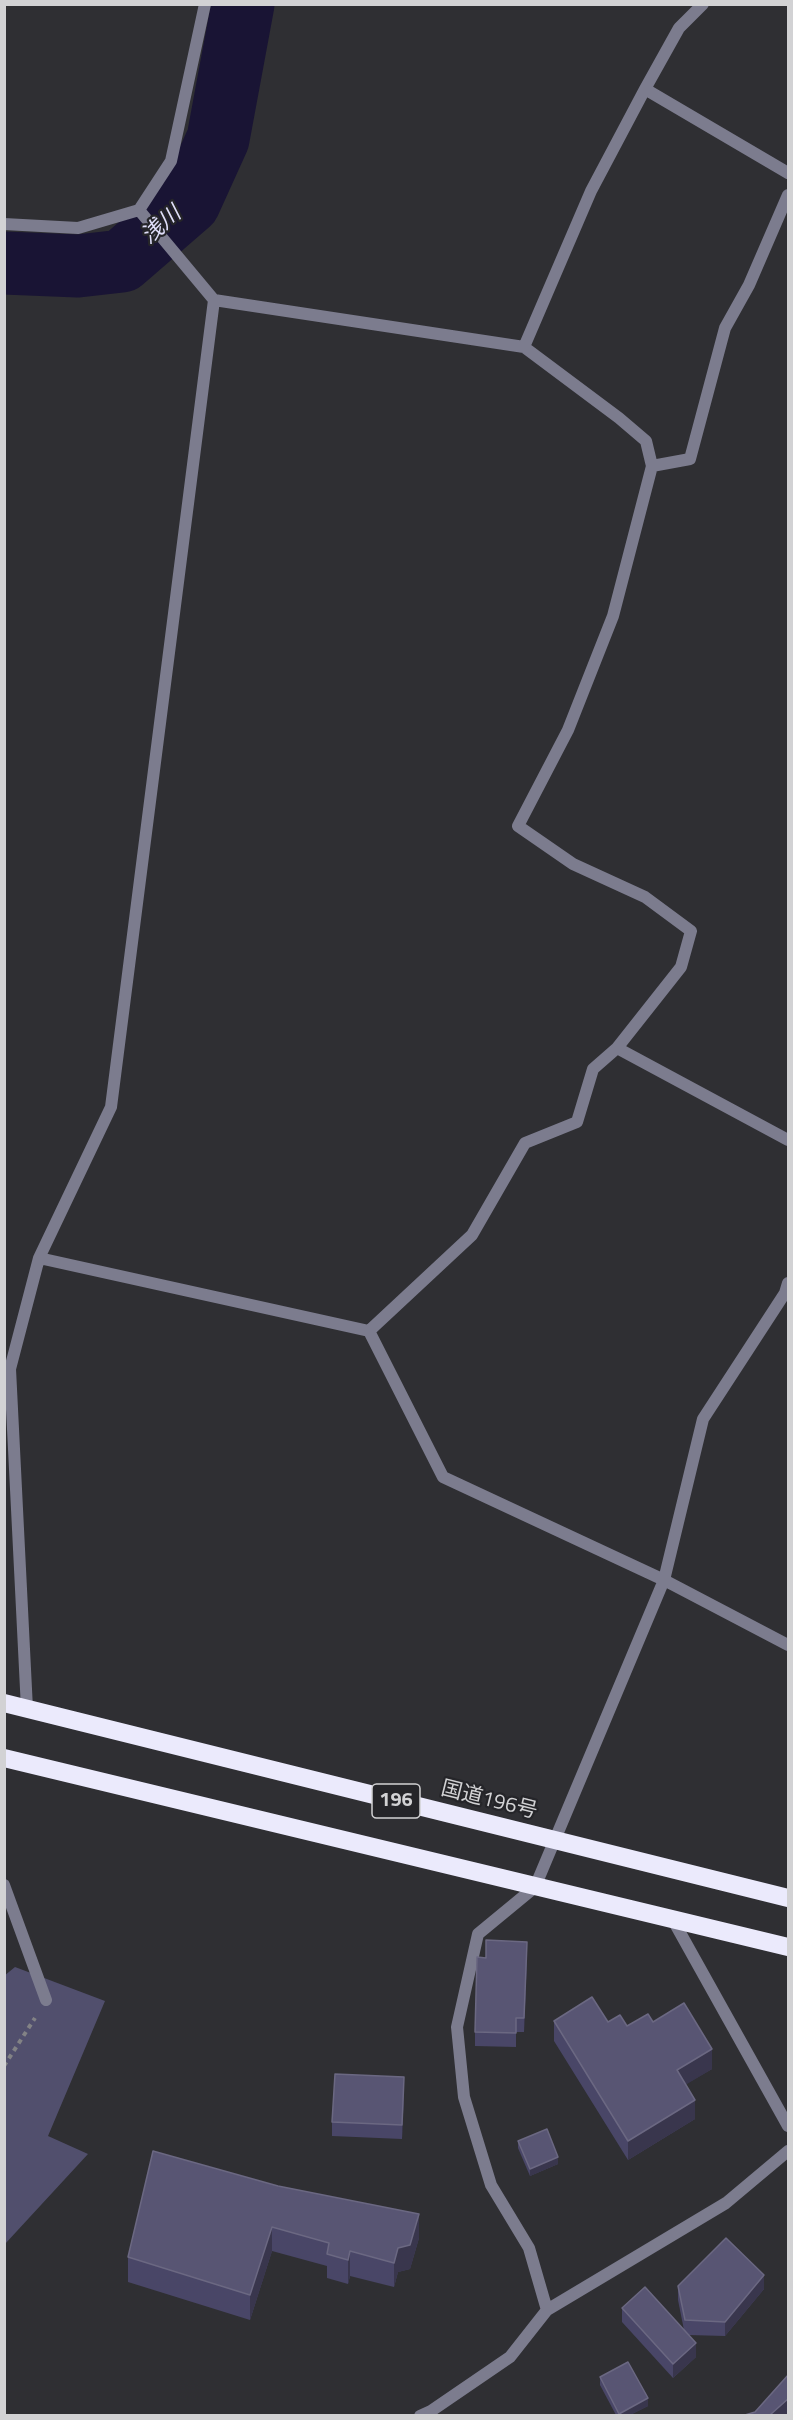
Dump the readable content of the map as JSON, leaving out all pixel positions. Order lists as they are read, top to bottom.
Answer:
{
  "streets": {
    "highway": ["196", "国道196号"]
  },
  "water": ["浅川"]
}
